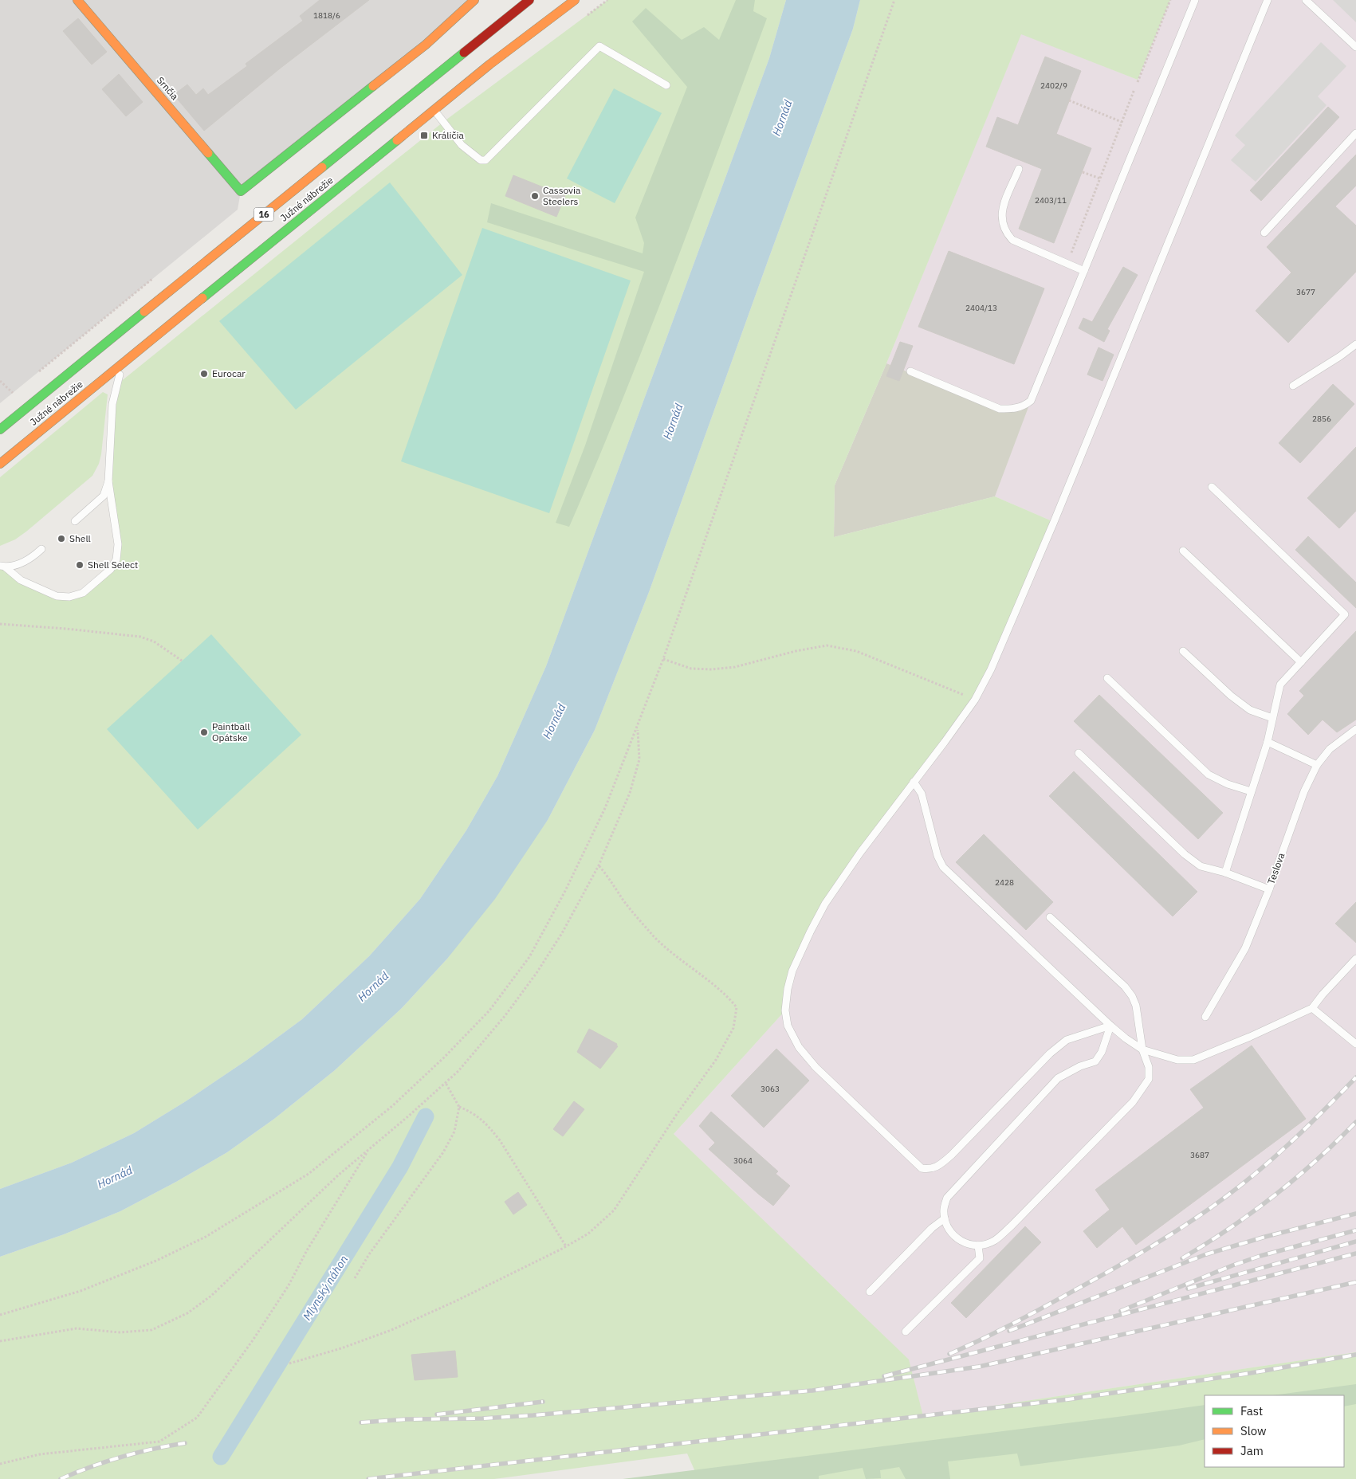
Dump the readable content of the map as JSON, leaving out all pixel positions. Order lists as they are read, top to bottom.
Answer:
{
  "streets": {
    "main road": ["Srnčia", "Južné nábrežie", "16"],
    "lane": ["Teslova"]
  },
  "water": ["Hornád", "Mlynský náhon"],
  "places": {
    "transit": ["Králičia"],
    "other": [
      "Cassovia Steelers",
      "Eurocar",
      "Shell",
      "Shell Select",
      "Paintball Opátske"
    ]
  },
  "house_numbers": [
    "1818/6",
    "2402/9",
    "2403/11",
    "3677",
    "2404/13",
    "2856",
    "2428",
    "3063",
    "3687",
    "3064"
  ],
  "legend": ["Fast", "Slow", "Jam"]
}
